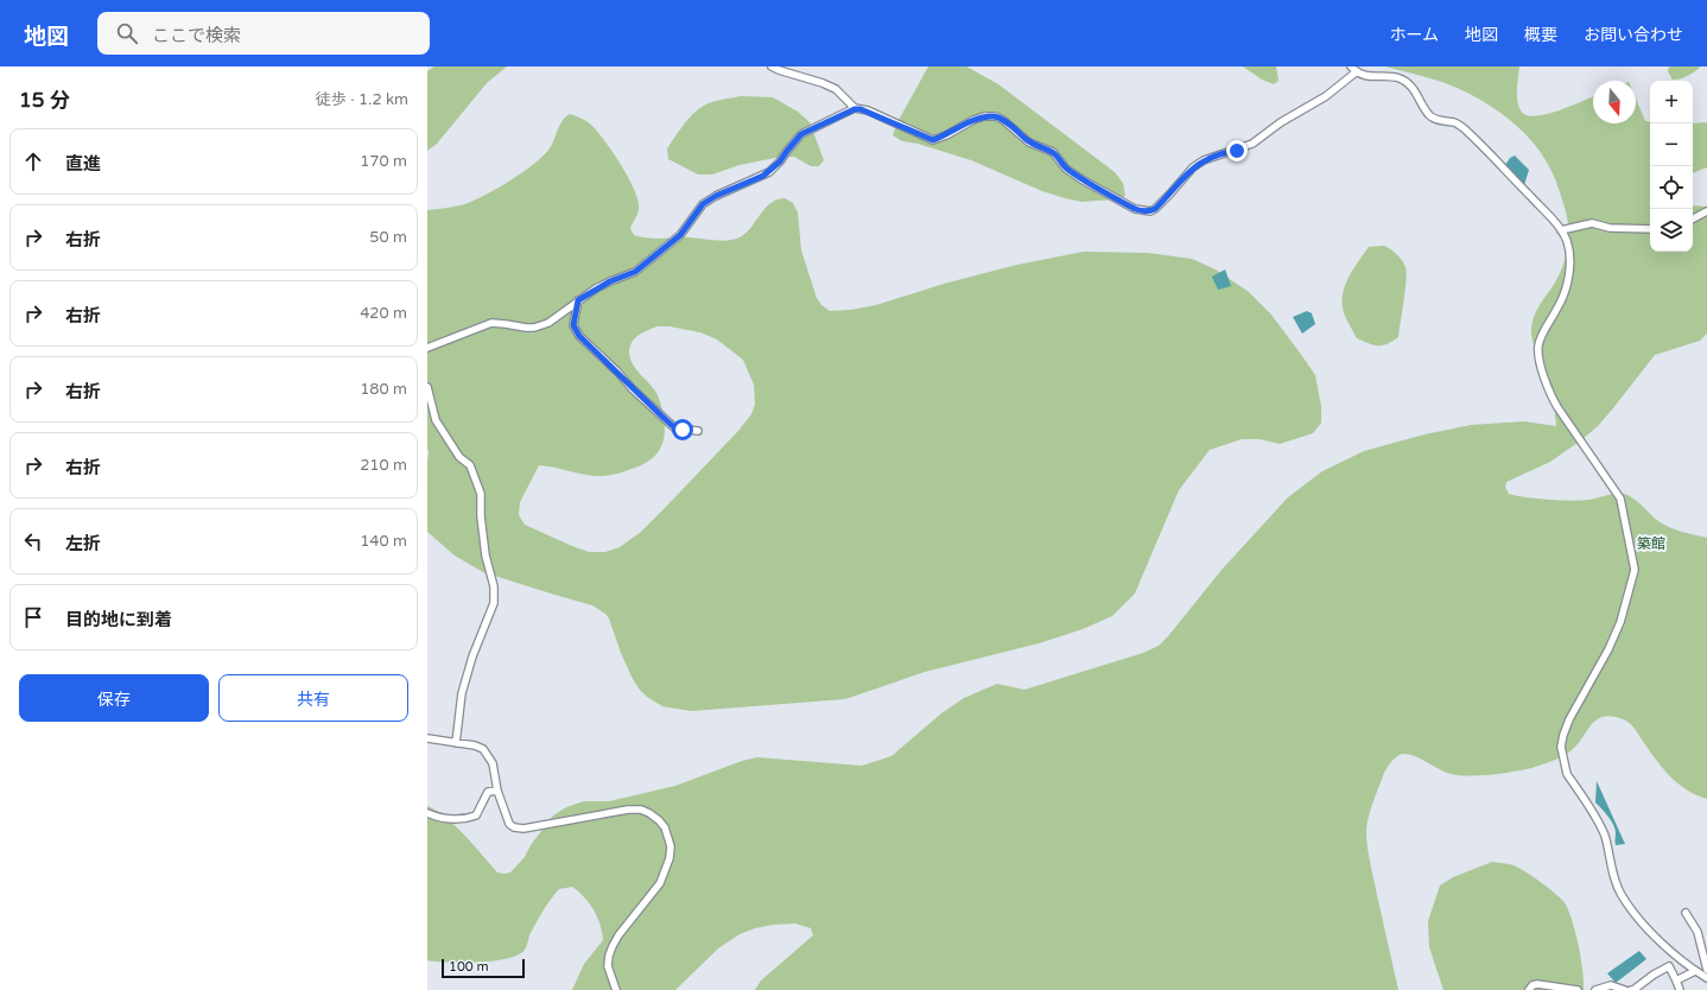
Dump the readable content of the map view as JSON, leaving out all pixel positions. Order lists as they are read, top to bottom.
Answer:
{
  "districts": ["築館"],
  "scale_bar": "100 m",
  "north": "bottom",
  "page": {
    "header": "地図",
    "search": "ここで検索",
    "nav": [
      "ホーム",
      "地図",
      "概要",
      "お問い合わせ"
    ],
    "heading": ["15 分", "徒歩 · 1.2 km"],
    "map_buttons": ["+", "−"],
    "list": [
      ["直進", "170 m"],
      ["右折", "50 m"],
      ["右折", "420 m"],
      ["右折", "180 m"],
      ["右折", "210 m"],
      ["左折", "140 m"],
      "目的地に到着"
    ],
    "buttons": ["保存", "共有"],
    "scale": "100 m"
  }
}
